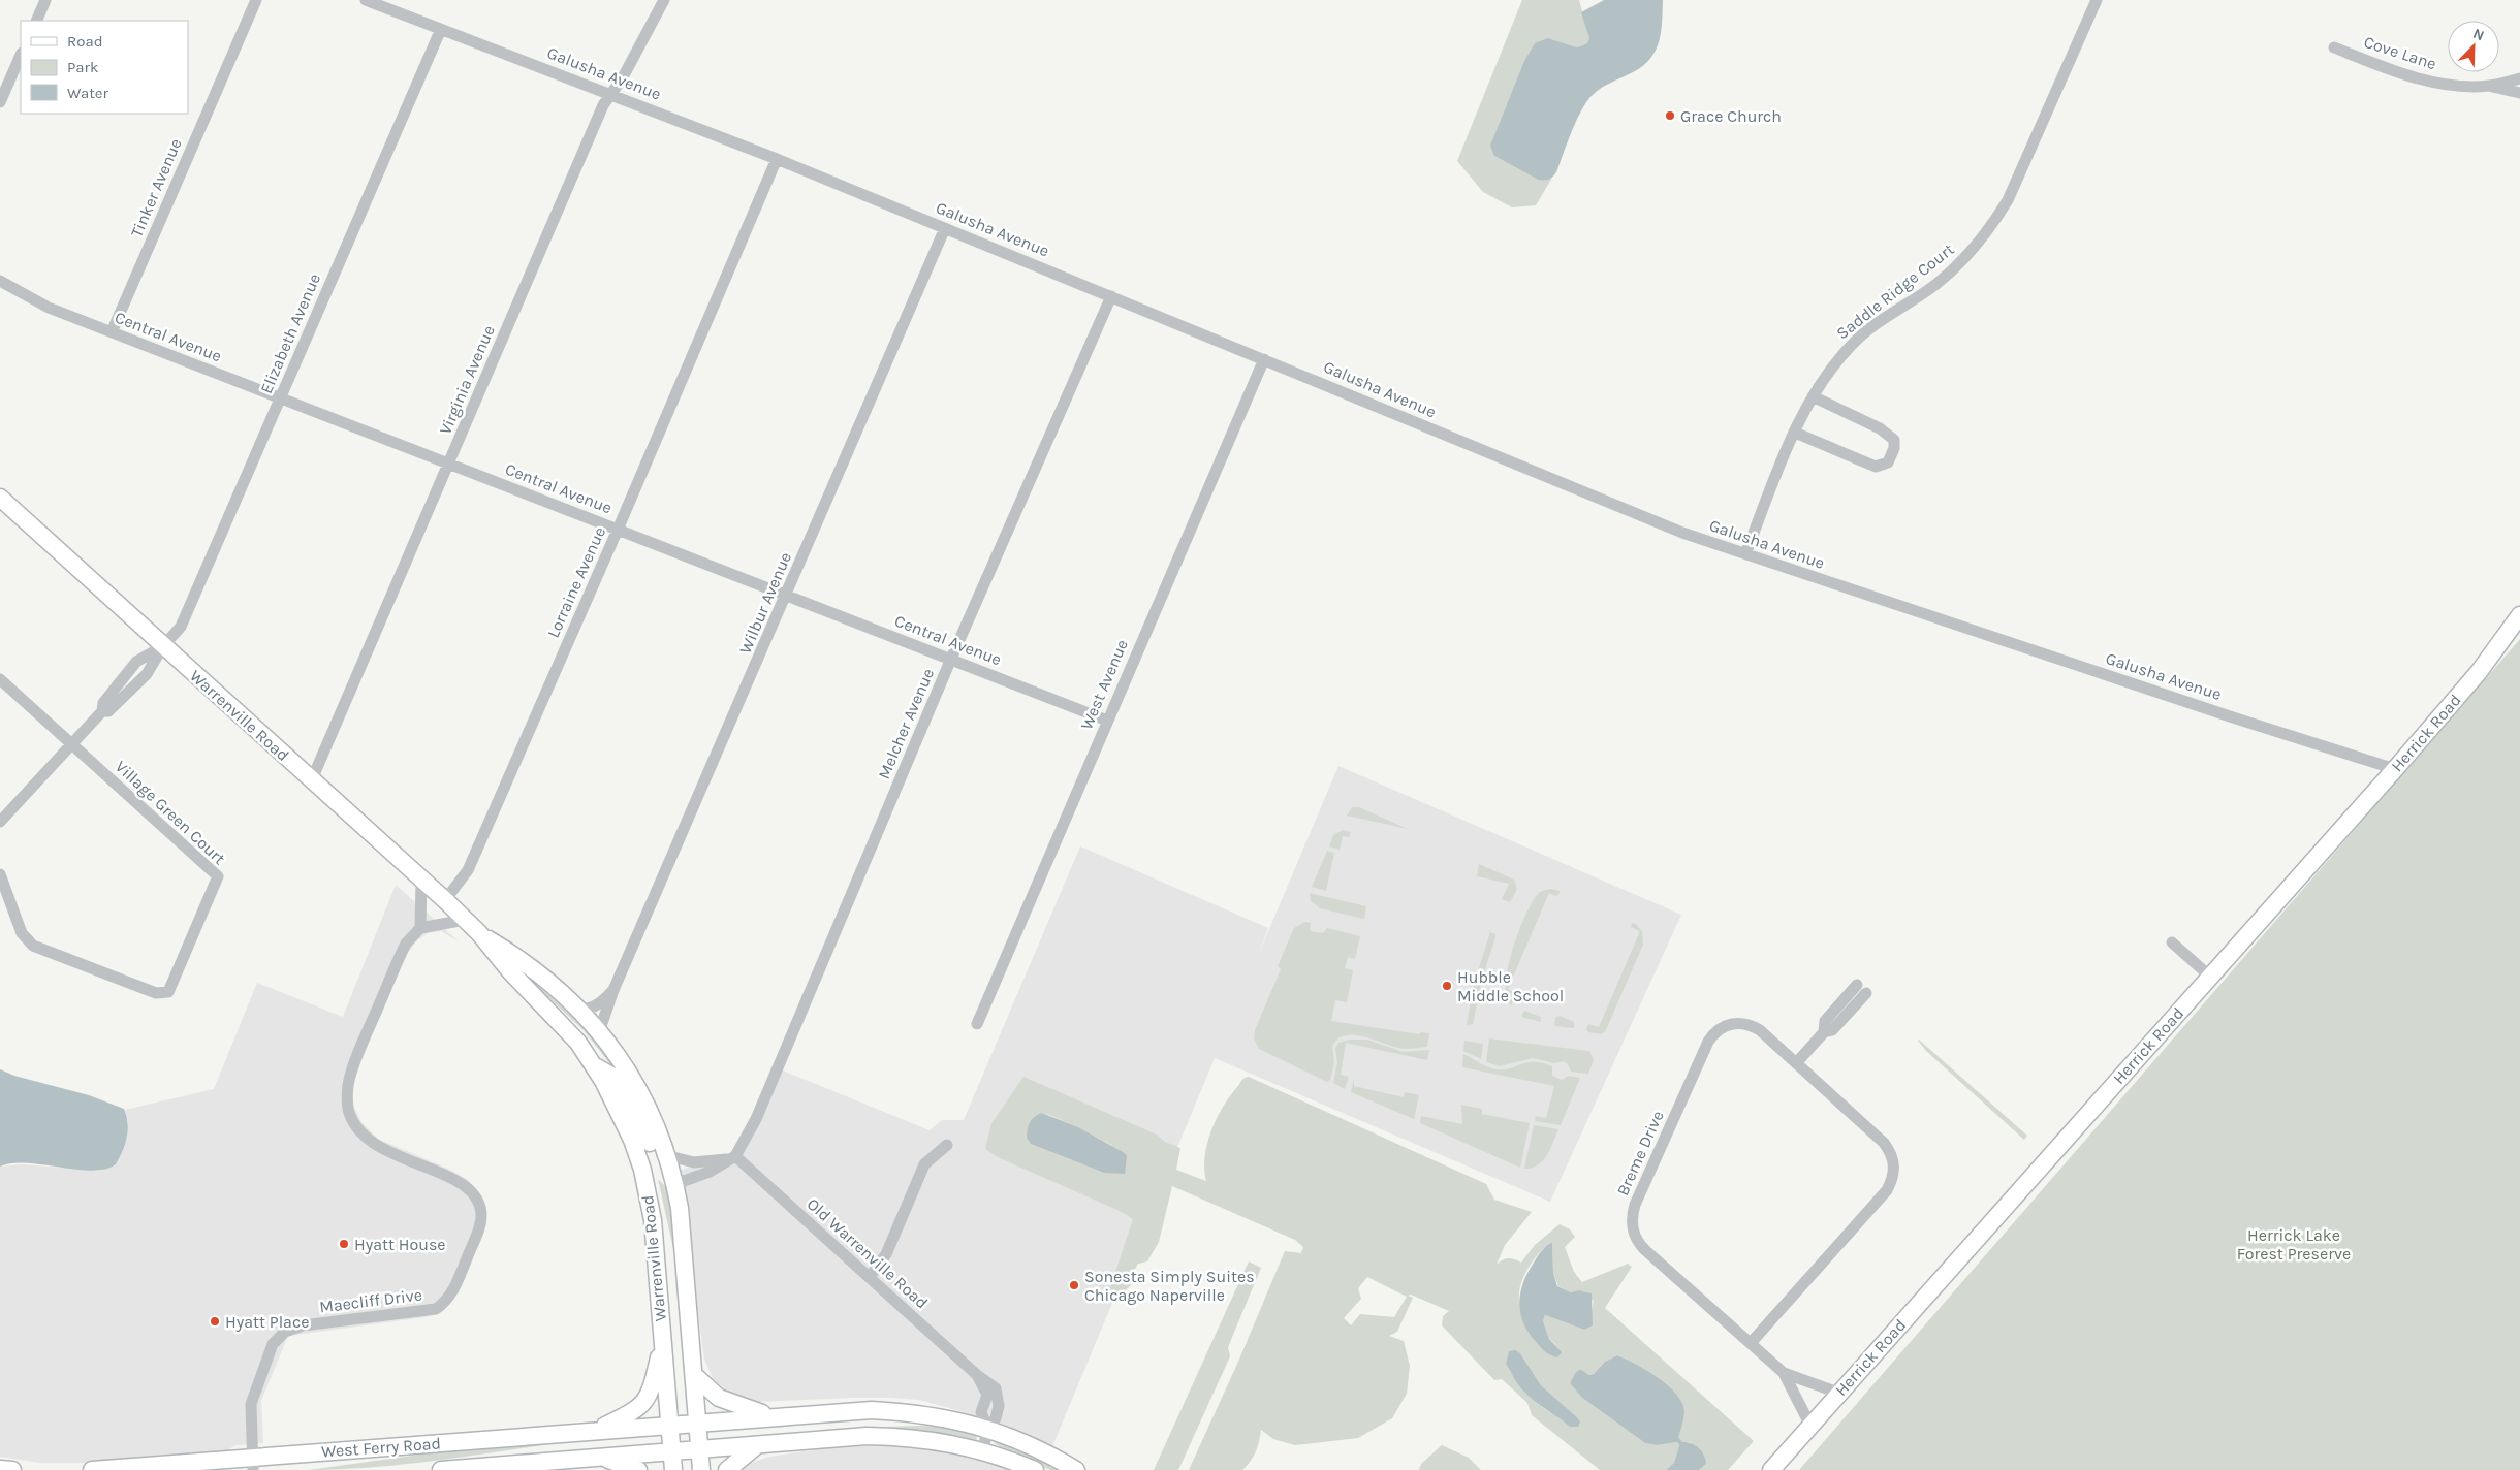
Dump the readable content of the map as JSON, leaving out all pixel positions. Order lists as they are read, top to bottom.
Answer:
{
  "streets": {
    "main road": ["Warrenville Road", "Herrick Road", "West Ferry Road"],
    "street": [
      "Cove Lane",
      "Galusha Avenue",
      "Tinker Avenue",
      "Saddle Ridge Court",
      "Elizabeth Avenue",
      "Central Avenue",
      "Virginia Avenue",
      "Lorraine Avenue",
      "Wilbur Avenue",
      "West Avenue",
      "Melcher Avenue",
      "Village Green Court",
      "Breme Drive",
      "Old Warrenville Road",
      "Maecliff Drive"
    ]
  },
  "crossings": [
    ["Galusha Avenue", "Saddle Ridge Court"],
    ["Galusha Avenue", "Elizabeth Avenue"],
    ["Galusha Avenue", "Virginia Avenue"],
    ["Galusha Avenue", "Lorraine Avenue"],
    ["Galusha Avenue", "Wilbur Avenue"],
    ["Galusha Avenue", "West Avenue"],
    ["Galusha Avenue", "Melcher Avenue"],
    ["Galusha Avenue", "Herrick Road"],
    ["Tinker Avenue", "Central Avenue"],
    ["Elizabeth Avenue", "Central Avenue"],
    ["Elizabeth Avenue", "Warrenville Road"],
    ["Elizabeth Avenue", "Village Green Court"],
    ["Central Avenue", "Virginia Avenue"],
    ["Central Avenue", "Lorraine Avenue"],
    ["Central Avenue", "Wilbur Avenue"],
    ["Central Avenue", "West Avenue"],
    ["Central Avenue", "Melcher Avenue"],
    ["Virginia Avenue", "Warrenville Road"],
    ["Lorraine Avenue", "Warrenville Road"],
    ["Wilbur Avenue", "Warrenville Road"],
    ["Warrenville Road", "Melcher Avenue"],
    ["Warrenville Road", "West Ferry Road"],
    ["Melcher Avenue", "Old Warrenville Road"],
    ["Herrick Road", "Breme Drive"],
    ["Maecliff Drive", "West Ferry Road"]
  ],
  "parks": ["Herrick Lake Forest Preserve"],
  "places": [
    "Grace Church",
    "Hubble Middle School",
    "Hyatt House",
    "Sonesta Simply Suites Chicago Naperville",
    "Hyatt Place"
  ],
  "legend": ["Road", "Park", "Water"],
  "north": "top right"
}
